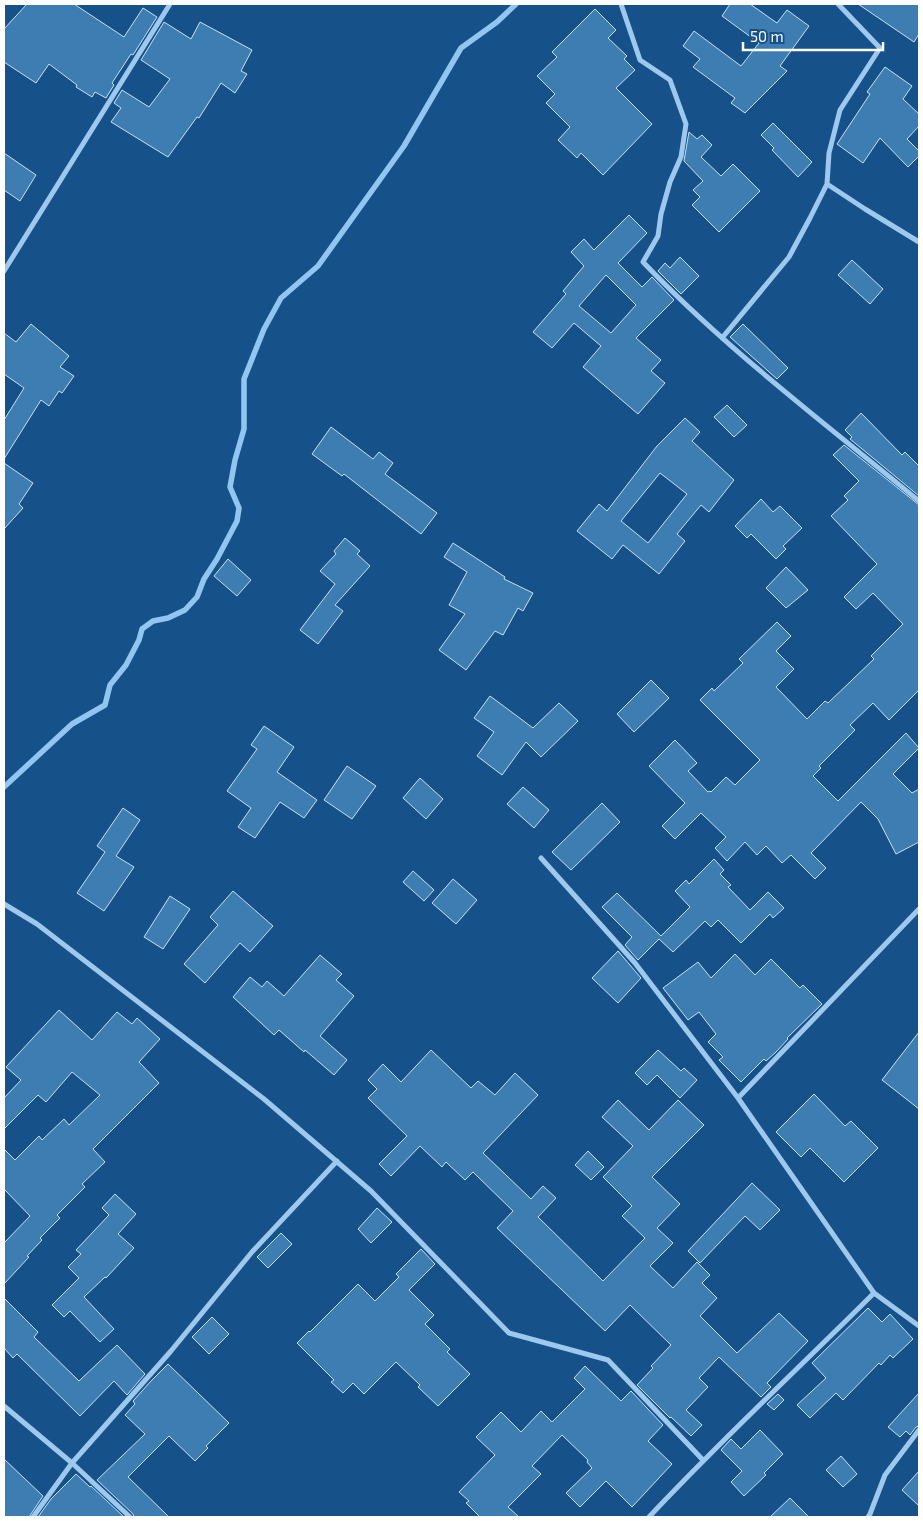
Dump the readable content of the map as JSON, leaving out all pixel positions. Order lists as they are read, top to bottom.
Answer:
{
  "scale_bar": "50 m"
}
